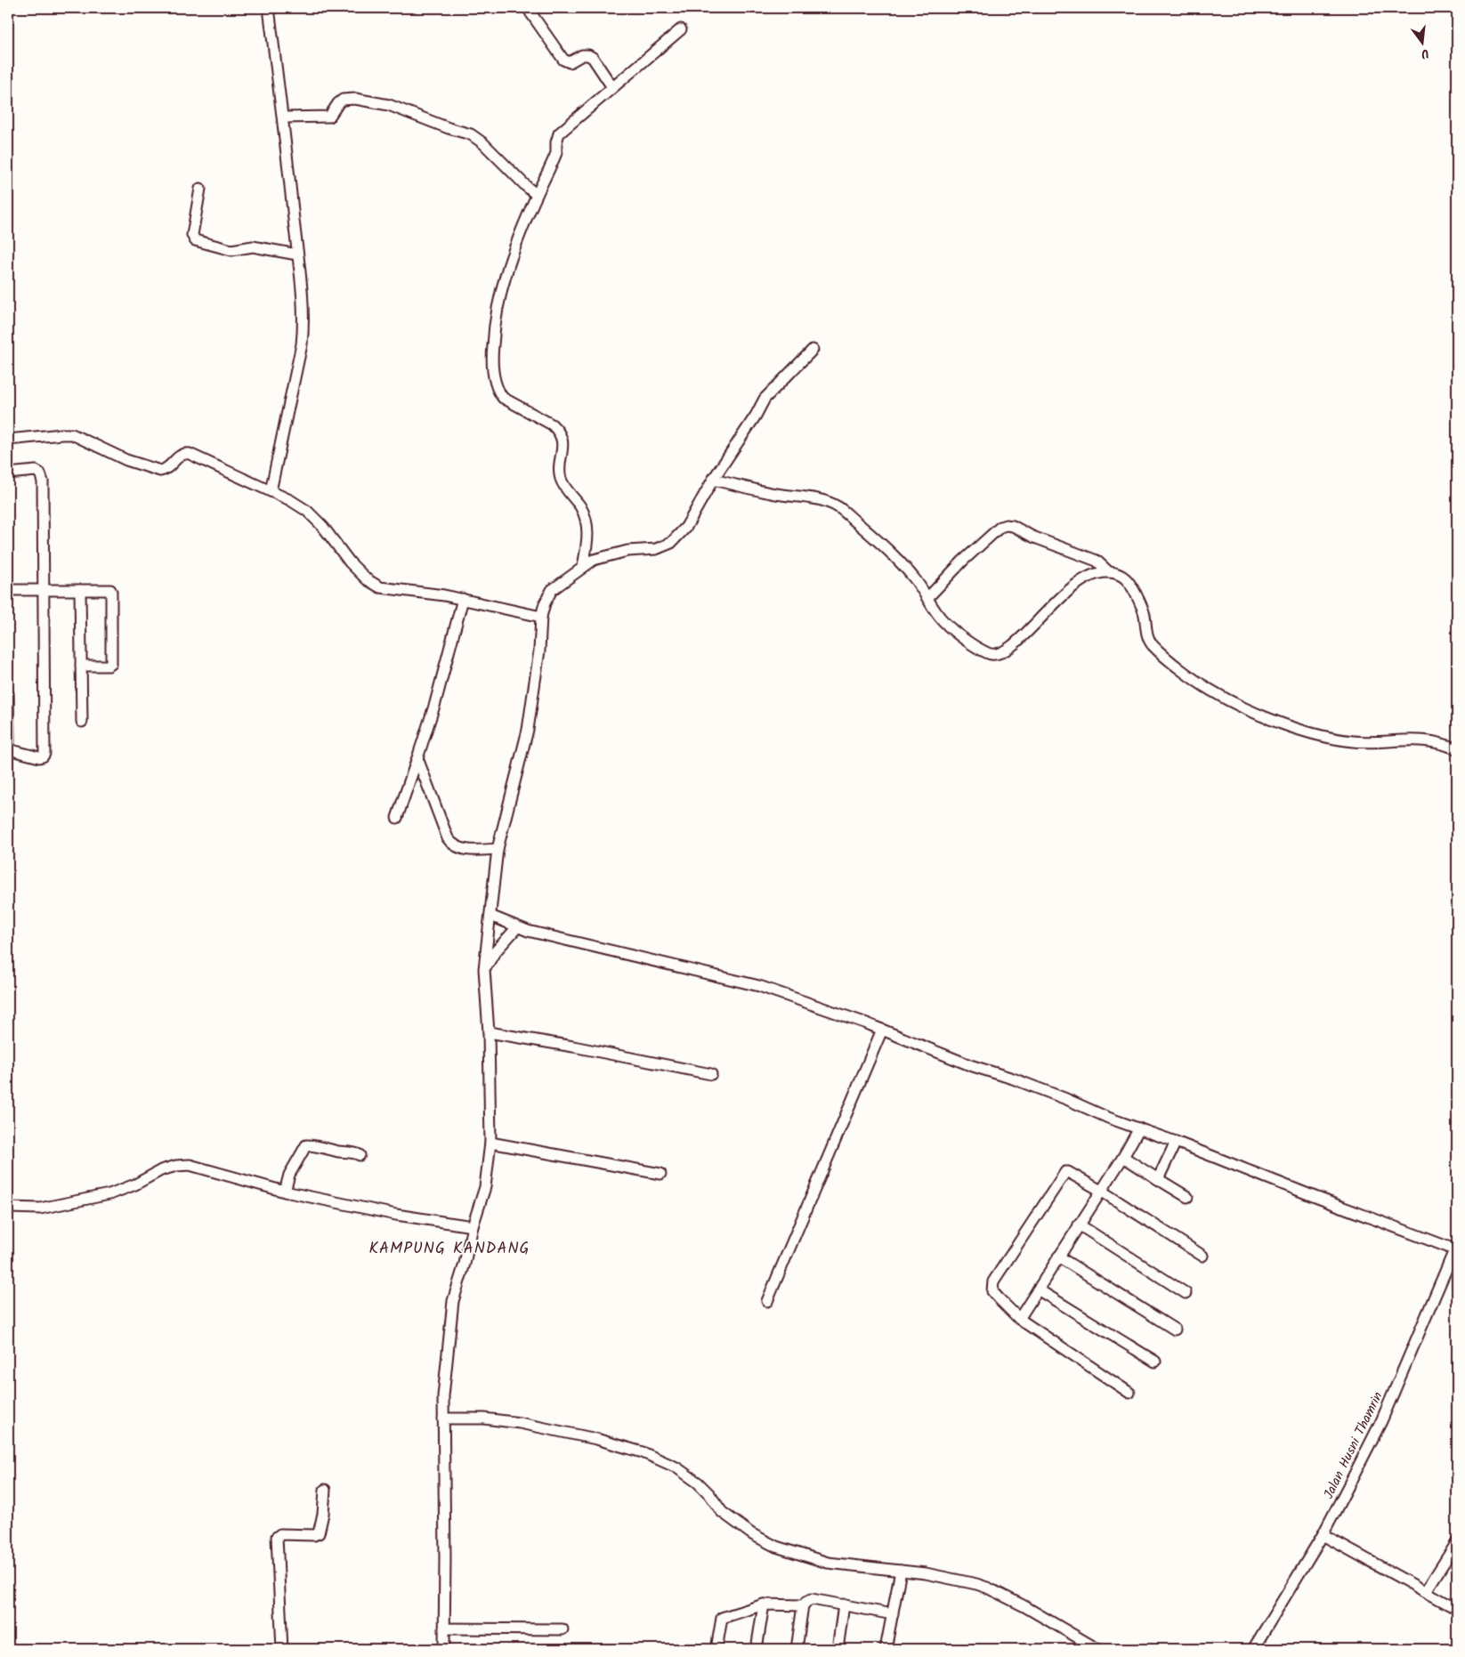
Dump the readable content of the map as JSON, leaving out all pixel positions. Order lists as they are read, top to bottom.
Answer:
{
  "streets": {
    "street": ["Jalan Husni Thamrin"]
  },
  "districts": ["KAMPUNG KANDANG"],
  "north": "bottom"
}
